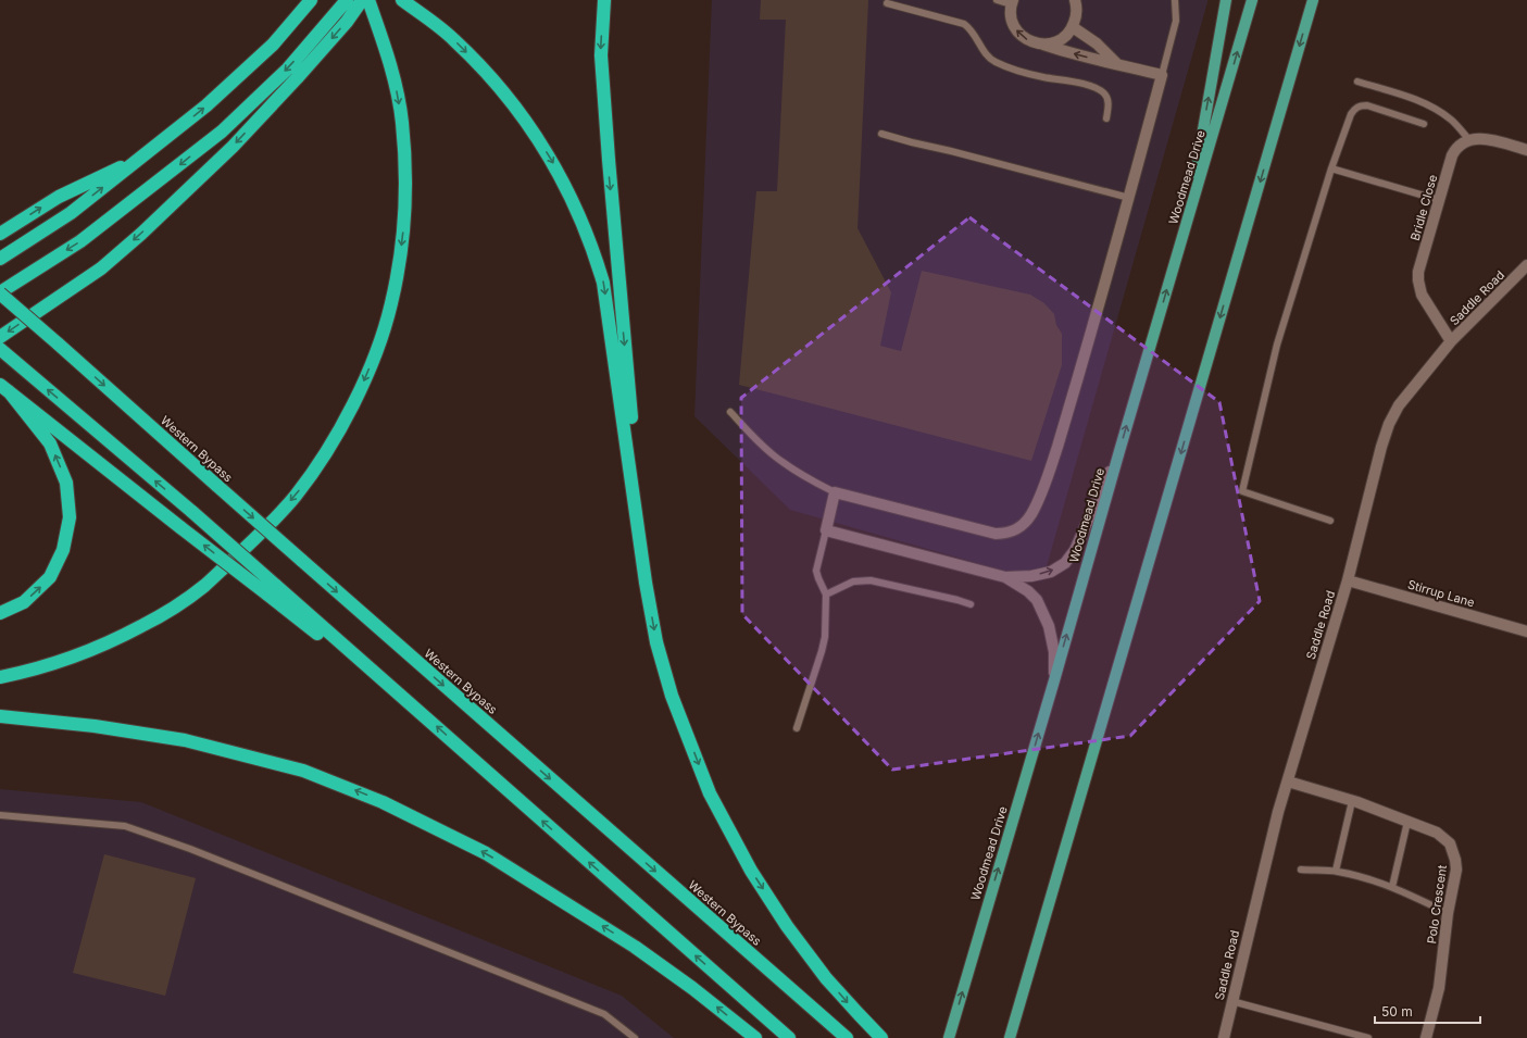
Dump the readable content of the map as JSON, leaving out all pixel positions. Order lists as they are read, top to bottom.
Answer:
{
  "streets": {
    "highway": ["Western Bypass"],
    "main road": ["Woodmead Drive"],
    "street": [
      "Bridle Close",
      "Saddle Road",
      "Stirrup Lane",
      "Polo Crescent"
    ]
  },
  "crossings": [
    ["Bridle Close", "Saddle Road"],
    ["Saddle Road", "Stirrup Lane"],
    ["Saddle Road", "Polo Crescent"]
  ],
  "scale_bar": "50 m"
}
